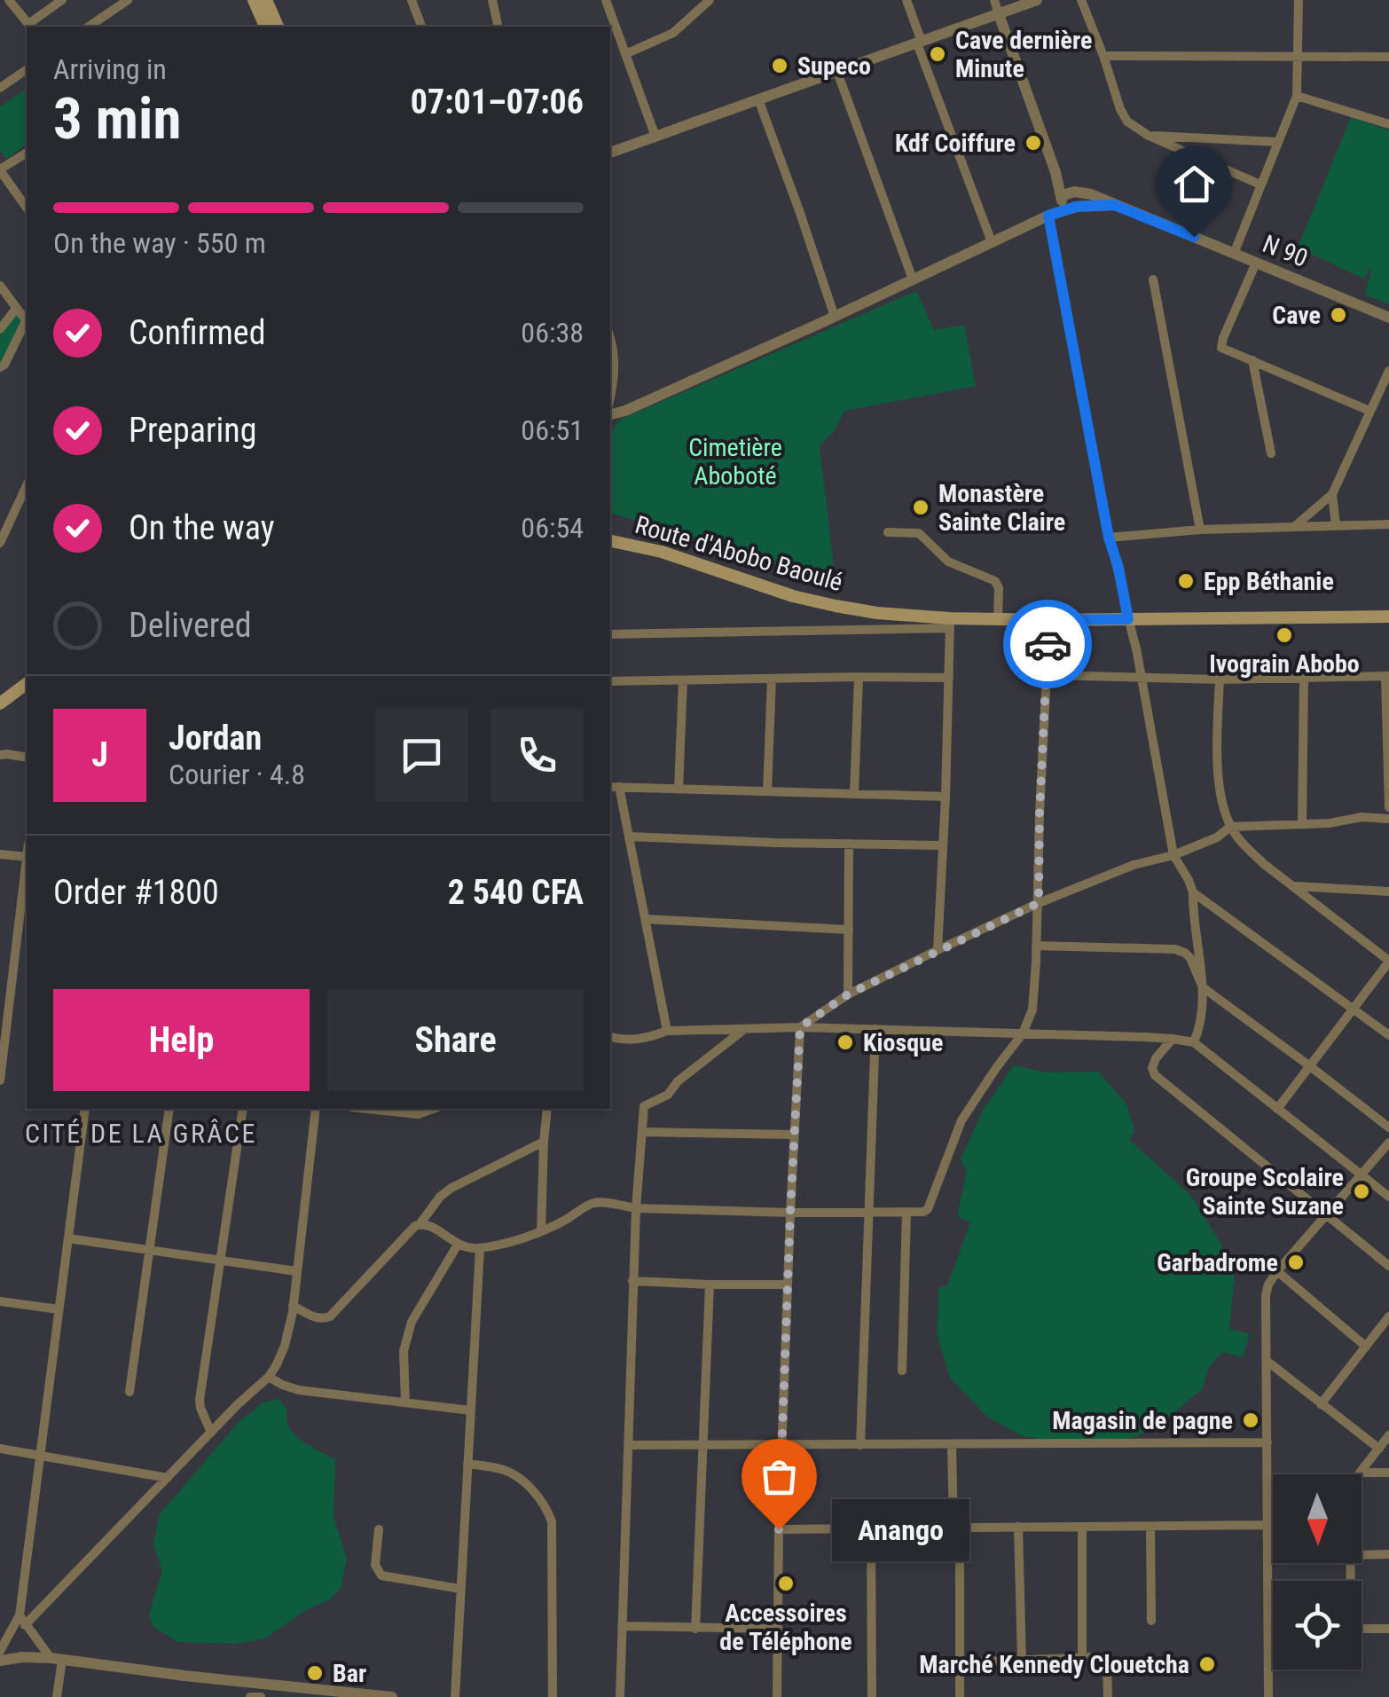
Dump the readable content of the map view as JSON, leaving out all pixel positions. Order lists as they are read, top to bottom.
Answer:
{
  "streets": {
    "main road": ["Route d'Abobo Baoulé"],
    "street": ["N 90"]
  },
  "districts": ["CITÉ DE LA GRÂCE"],
  "parks": ["Cimetière Aboboté"],
  "places": [
    "Cave dernière Minute",
    "Supeco",
    "Kdf Coiffure",
    "Cave",
    "Monastère Sainte Claire",
    "Epp Béthanie",
    "Ivograin Abobo",
    "Kiosque",
    "Groupe Scolaire Sainte Suzane",
    "Garbadrome",
    "Magasin de pagne",
    "Anango",
    "Accessoires de Téléphone",
    "Marché Kennedy Clouetcha",
    "Bar"
  ],
  "north": "bottom",
  "page": {
    "heading": ["3 min", "Arriving in", "07:01–07:06"],
    "panel": [
      "Jordan",
      "Courier · 4.8",
      "Order #1800",
      "2 540 CFA"
    ],
    "bar": "On the way · 550 m",
    "list": [
      ["Confirmed", "06:38"],
      ["Preparing", "06:51"],
      ["On the way", "06:54"],
      "Delivered"
    ],
    "round": "J",
    "buttons": ["Help", "Share"],
    "bubble": "Anango"
  }
}
